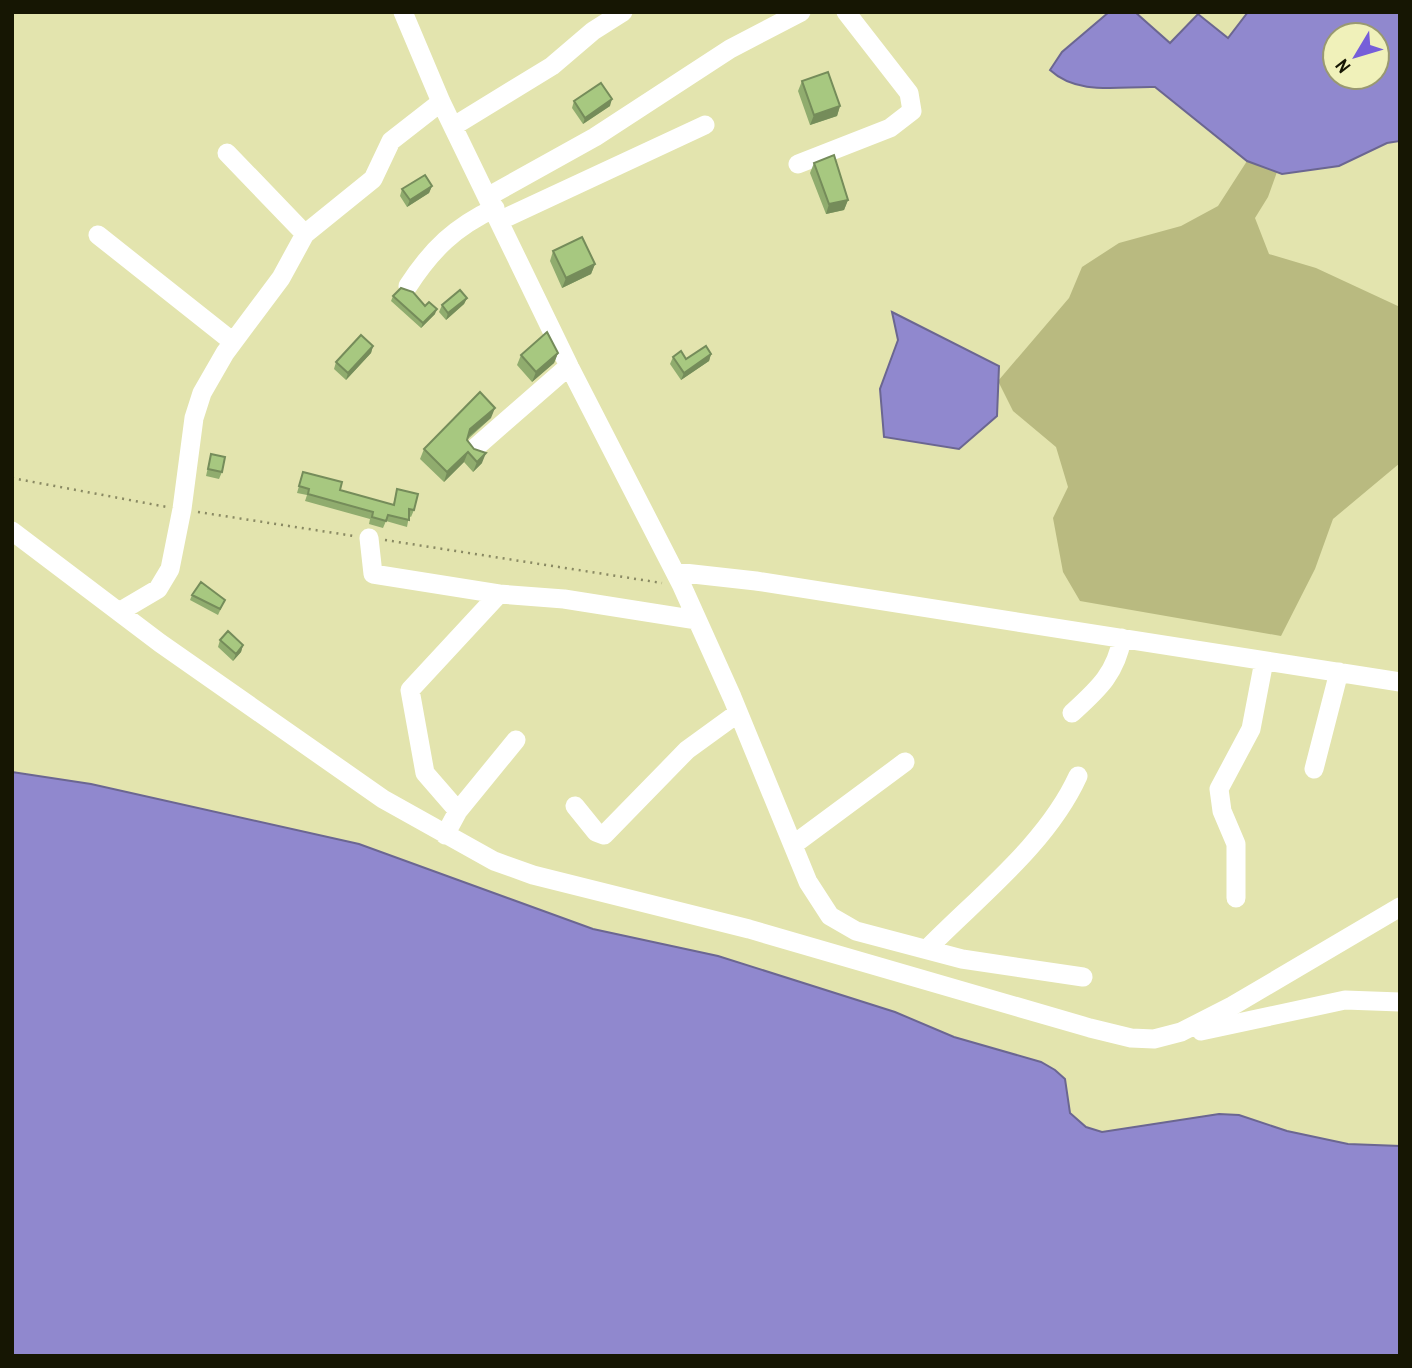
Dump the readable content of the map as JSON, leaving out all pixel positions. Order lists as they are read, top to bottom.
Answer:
{
  "north": "bottom left"
}
